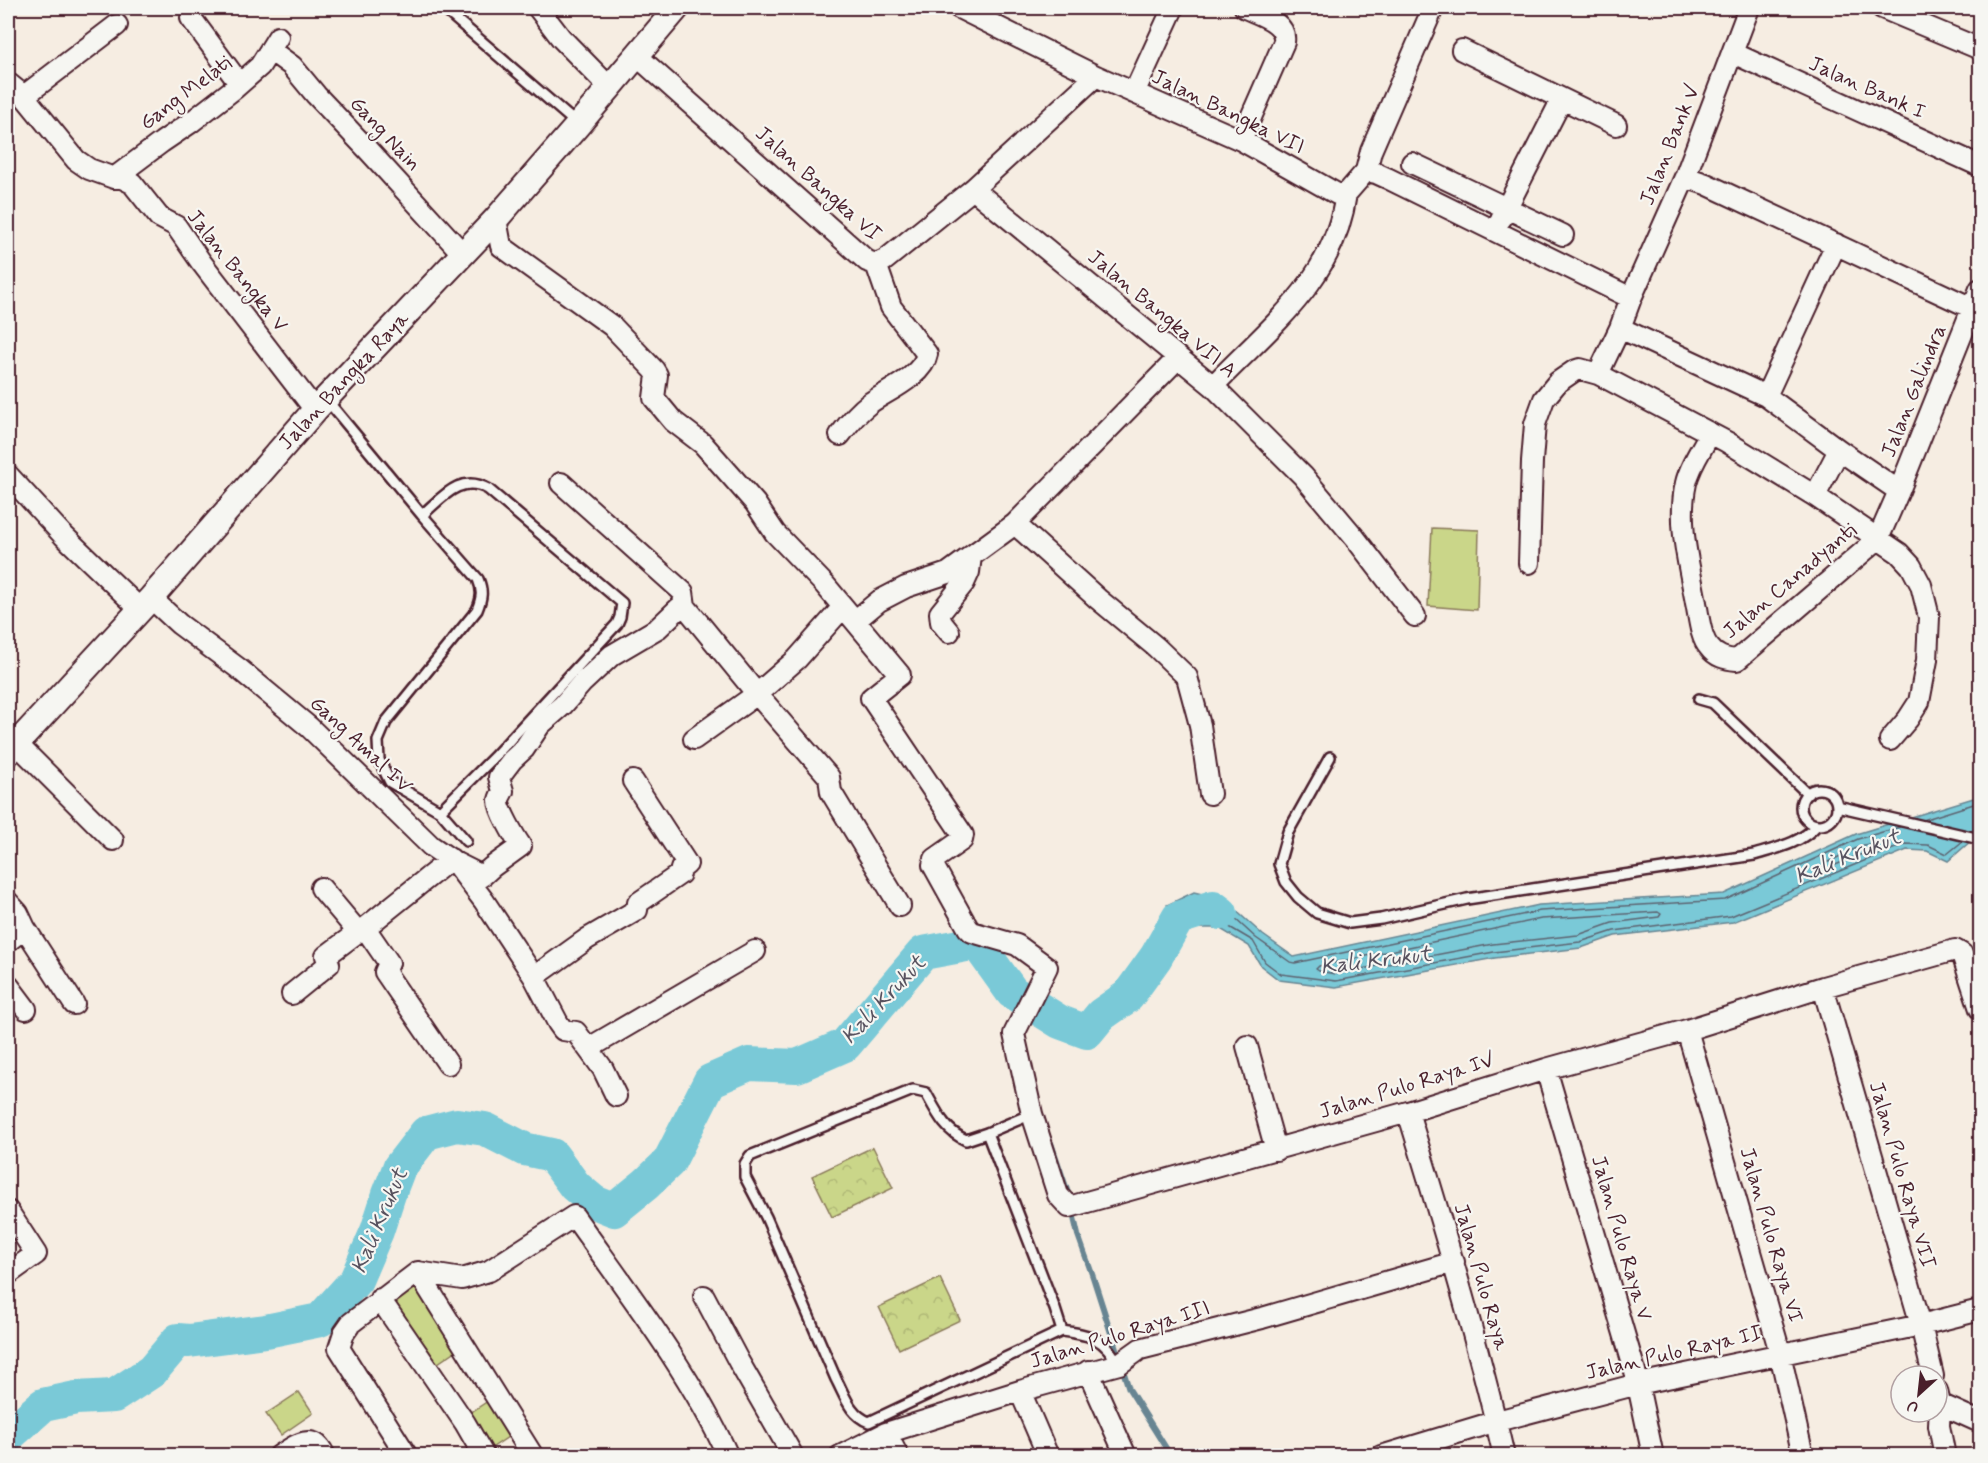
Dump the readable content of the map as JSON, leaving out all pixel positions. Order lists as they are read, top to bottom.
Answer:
{
  "streets": {
    "street": [
      "Jalan Bank I",
      "Gang Melati",
      "Jalan Bangka VII",
      "Gang Nain",
      "Jalan Bank V",
      "Jalan Bangka VI",
      "Jalan Bangka V",
      "Jalan Bangka VII A",
      "Jalan Bangka Raya",
      "Jalan Galindra",
      "Jalan Canadyanti",
      "Gang Amal IV",
      "Jalan Pulo Raya IV",
      "Jalan Pulo Raya VII",
      "Jalan Pulo Raya VI",
      "Jalan Pulo Raya V",
      "Jalan Pulo Raya",
      "Jalan Pulo Raya III",
      "Jalan Pulo Raya II"
    ]
  },
  "crossings": [
    ["Jalan Bank I", "Jalan Bank V"],
    ["Gang Melati", "Gang Nain"],
    ["Gang Melati", "Jalan Bangka V"],
    ["Gang Nain", "Jalan Bangka Raya"],
    ["Jalan Bank V", "Jalan Galindra"],
    ["Jalan Bank V", "Jalan Canadyanti"],
    ["Jalan Bangka VI", "Jalan Bangka VII A"],
    ["Jalan Bangka VI", "Jalan Bangka Raya"],
    ["Jalan Bangka V", "Jalan Bangka Raya"],
    ["Jalan Bangka Raya", "Gang Amal IV"],
    ["Jalan Galindra", "Jalan Canadyanti"],
    ["Jalan Pulo Raya IV", "Jalan Pulo Raya VII"],
    ["Jalan Pulo Raya IV", "Jalan Pulo Raya VI"],
    ["Jalan Pulo Raya IV", "Jalan Pulo Raya V"],
    ["Jalan Pulo Raya IV", "Jalan Pulo Raya"],
    ["Jalan Pulo Raya VII", "Jalan Pulo Raya II"],
    ["Jalan Pulo Raya VI", "Jalan Pulo Raya II"],
    ["Jalan Pulo Raya V", "Jalan Pulo Raya II"],
    ["Jalan Pulo Raya", "Jalan Pulo Raya III"],
    ["Jalan Pulo Raya", "Jalan Pulo Raya II"]
  ],
  "water": ["Kali Krukut"],
  "north": "bottom left"
}
